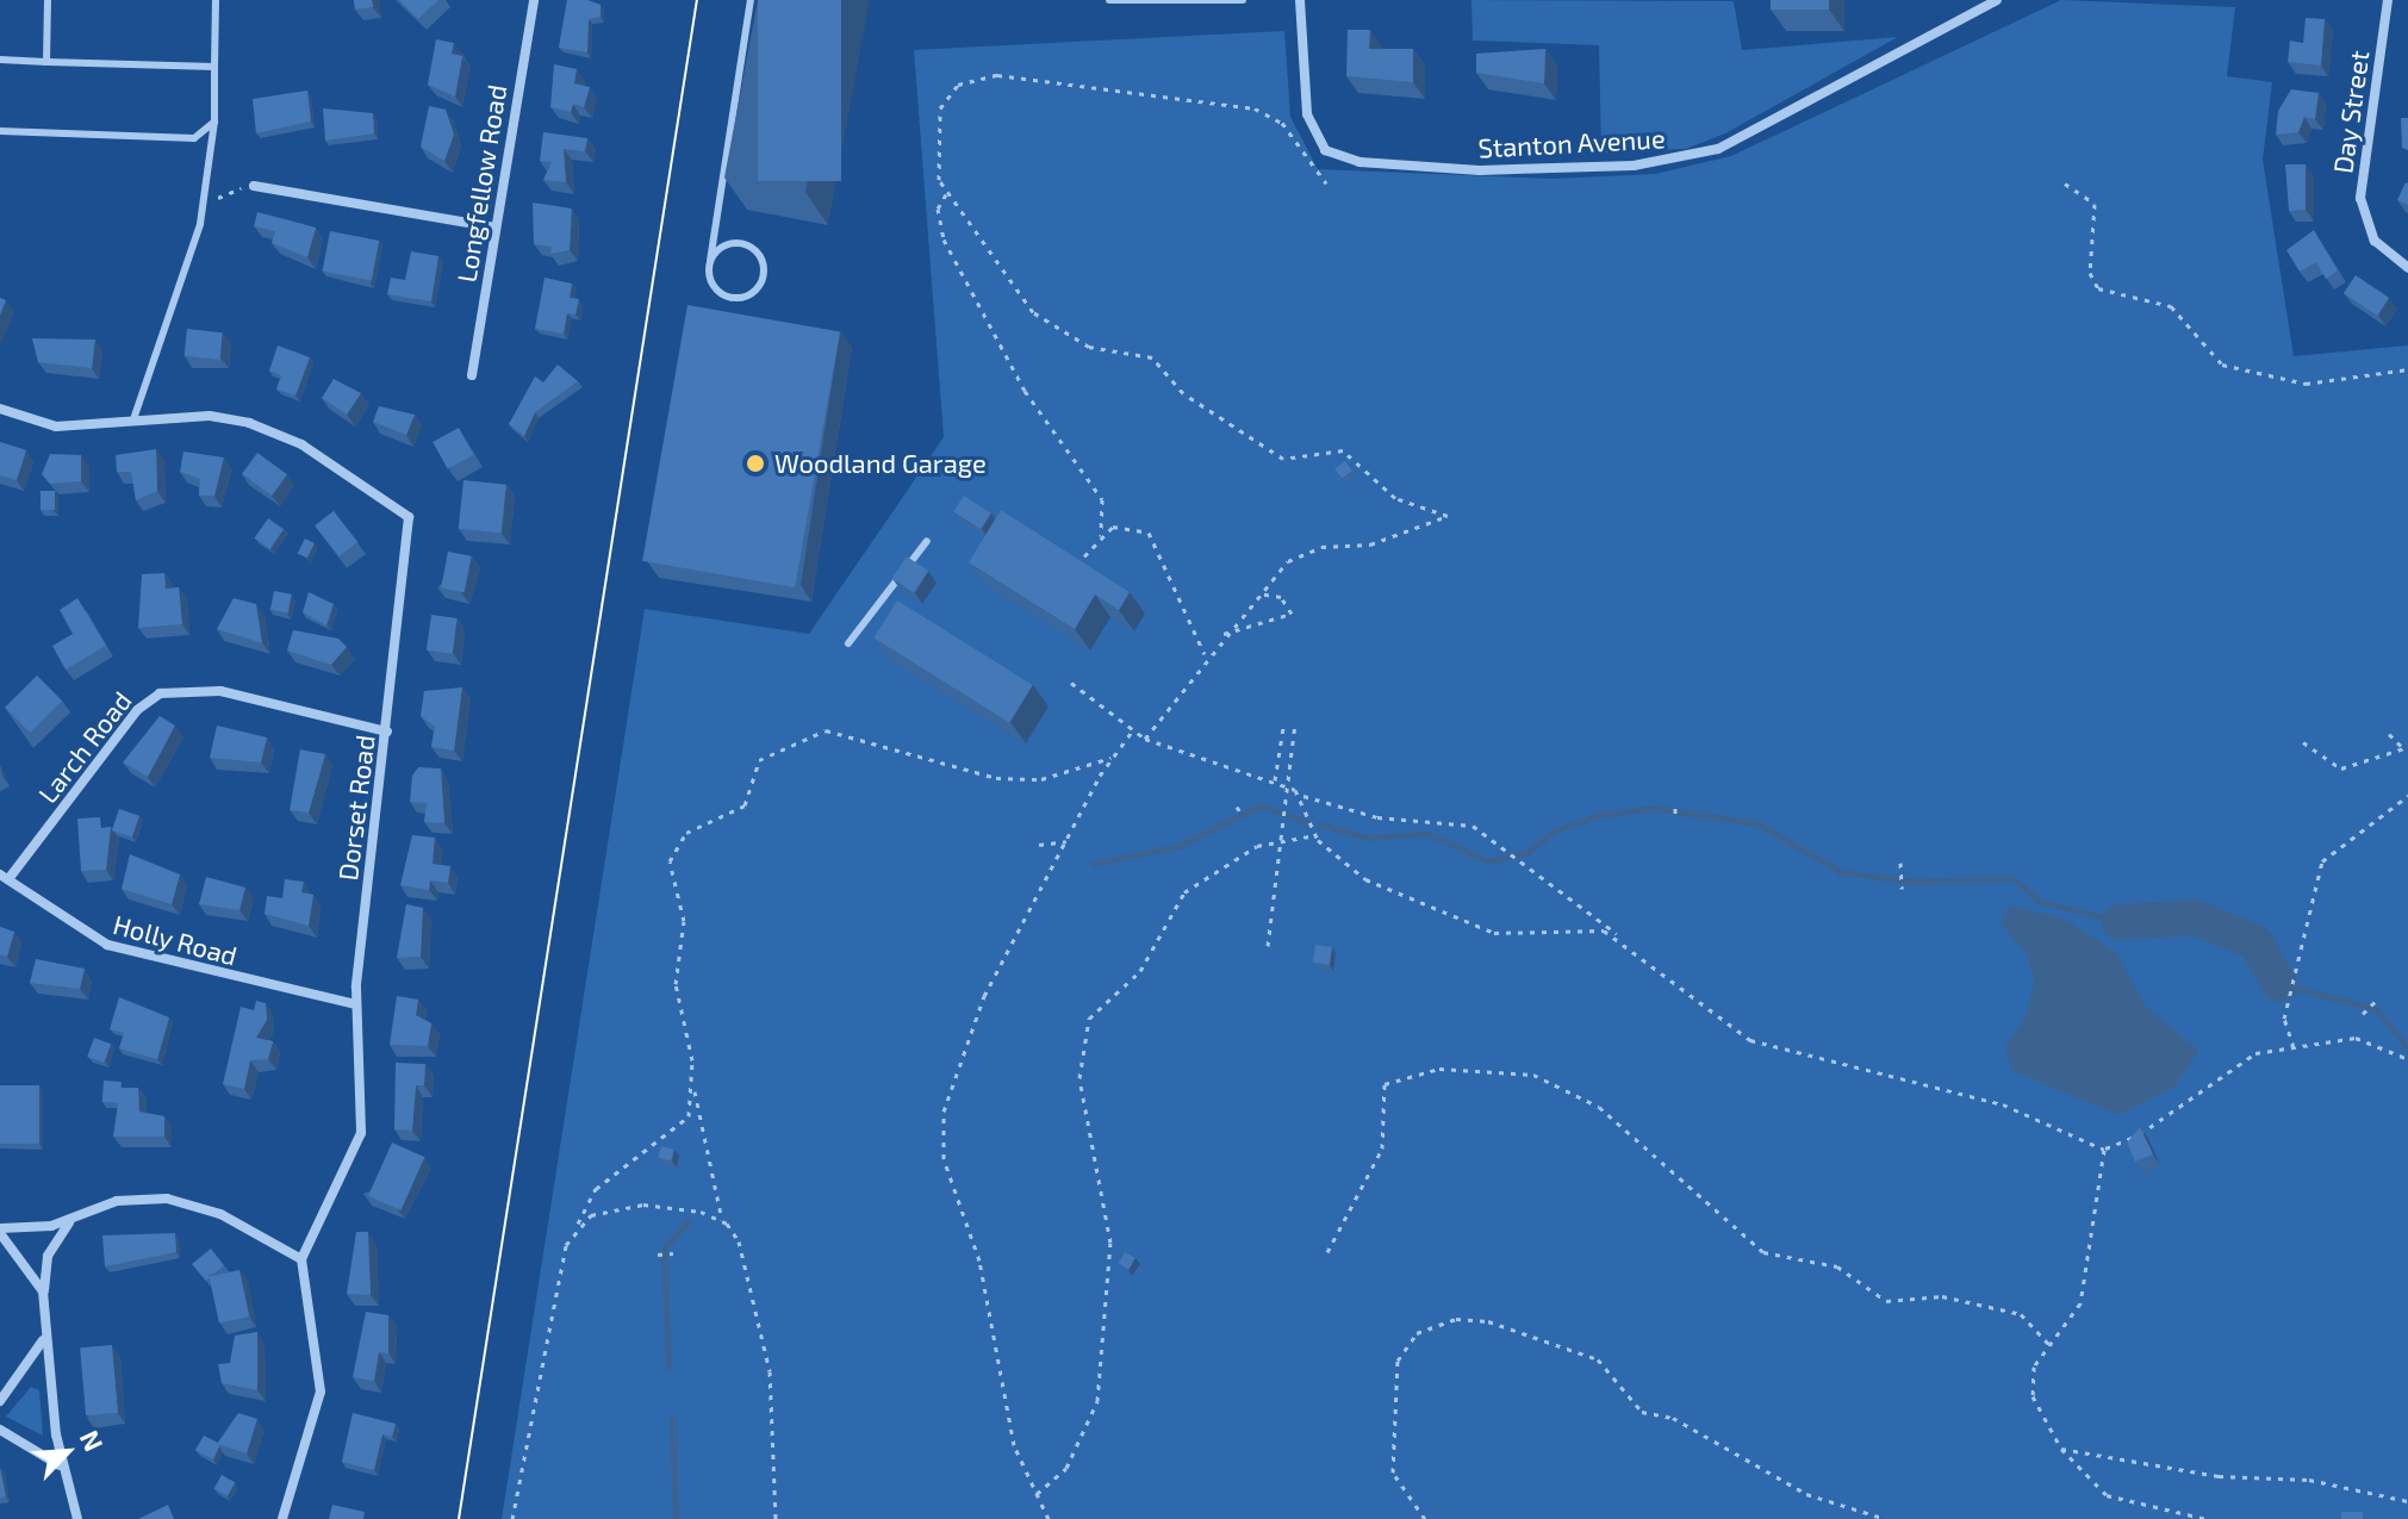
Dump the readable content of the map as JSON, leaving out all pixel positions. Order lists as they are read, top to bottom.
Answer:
{
  "streets": {
    "street": [
      "Day Street",
      "Stanton Avenue",
      "Longfellow Road",
      "Larch Road",
      "Dorset Road",
      "Holly Road"
    ]
  },
  "crossings": [
    ["Larch Road", "Dorset Road"],
    ["Larch Road", "Holly Road"],
    ["Dorset Road", "Holly Road"]
  ],
  "places": ["Woodland Garage"],
  "north": "top right"
}
